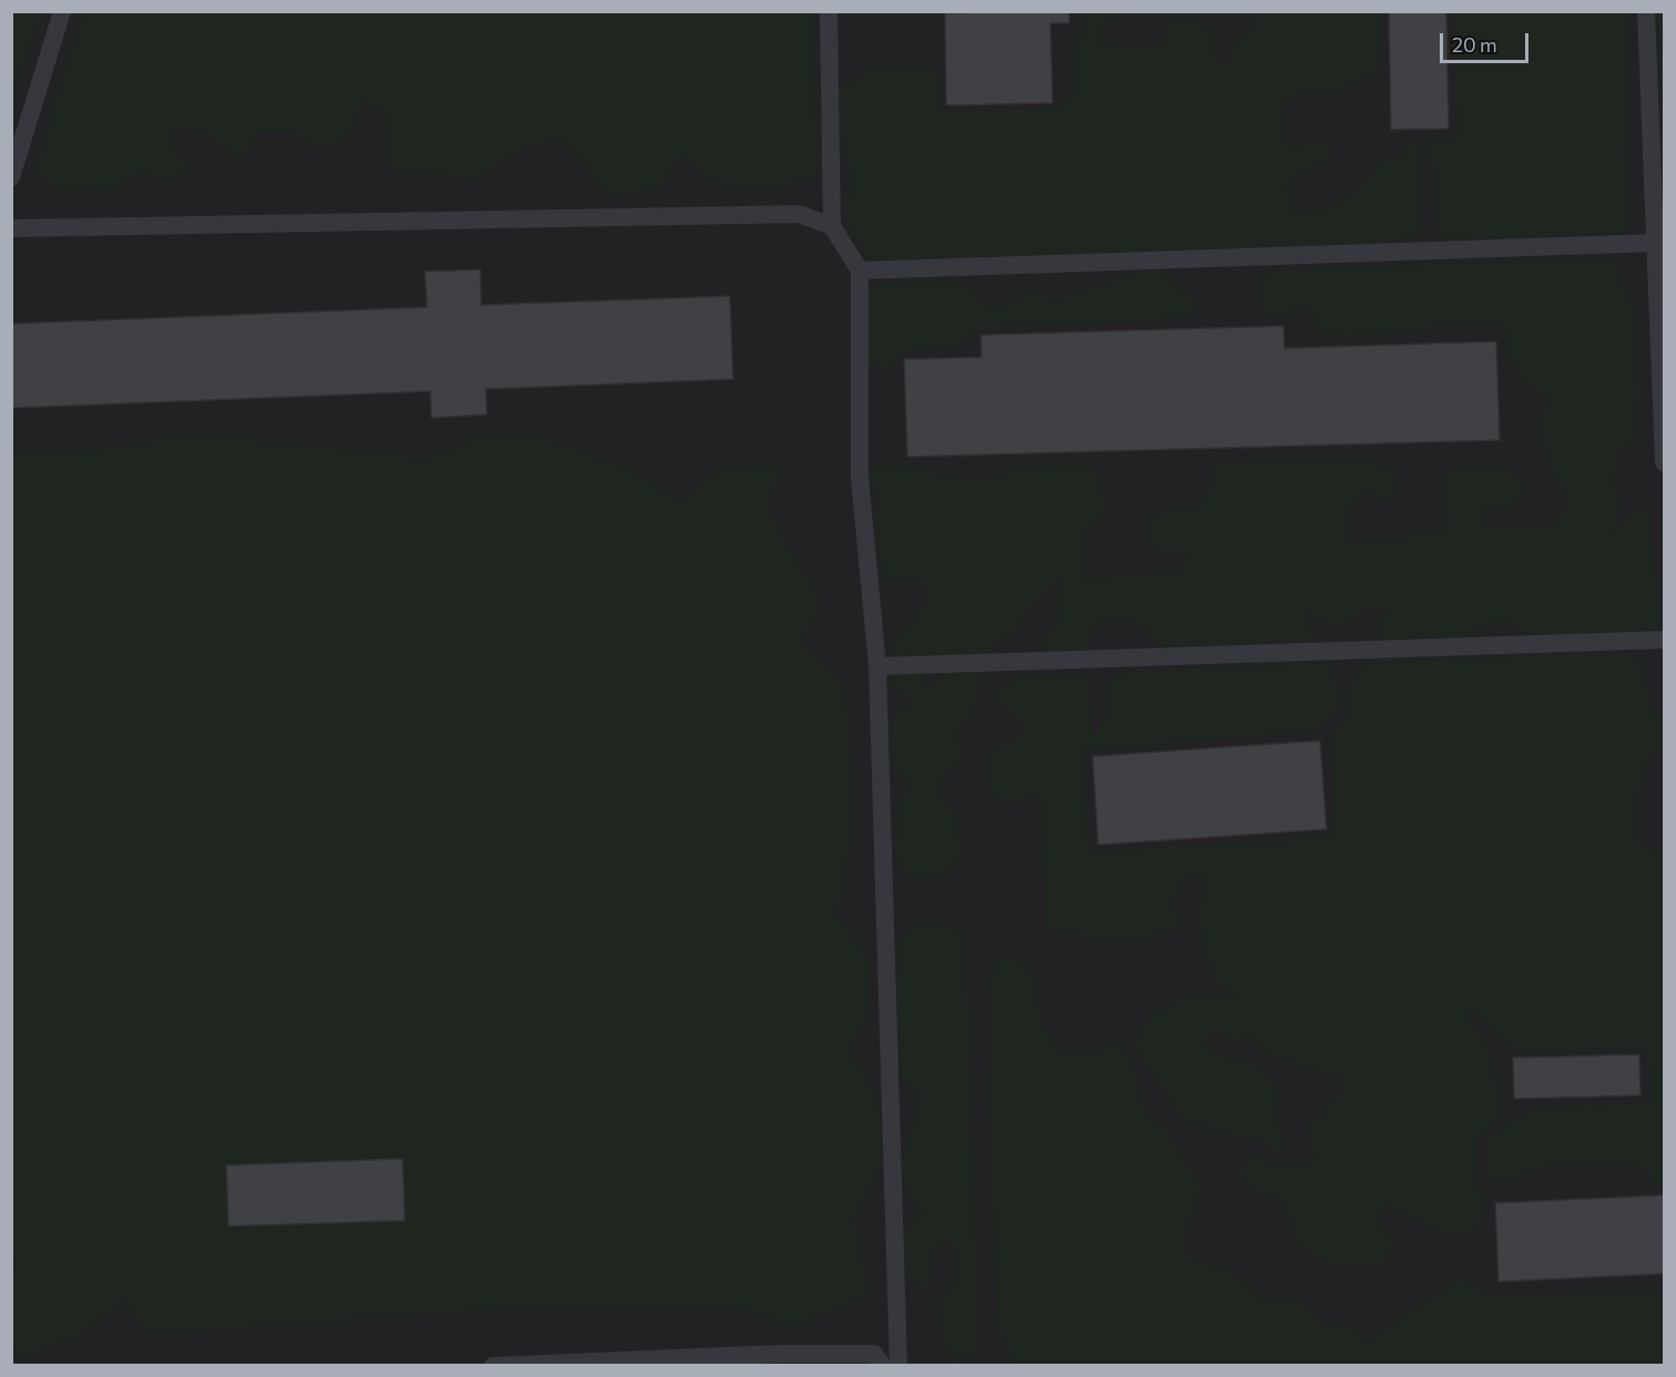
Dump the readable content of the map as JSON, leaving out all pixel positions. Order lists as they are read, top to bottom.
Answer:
{
  "scale_bar": "20 m"
}
